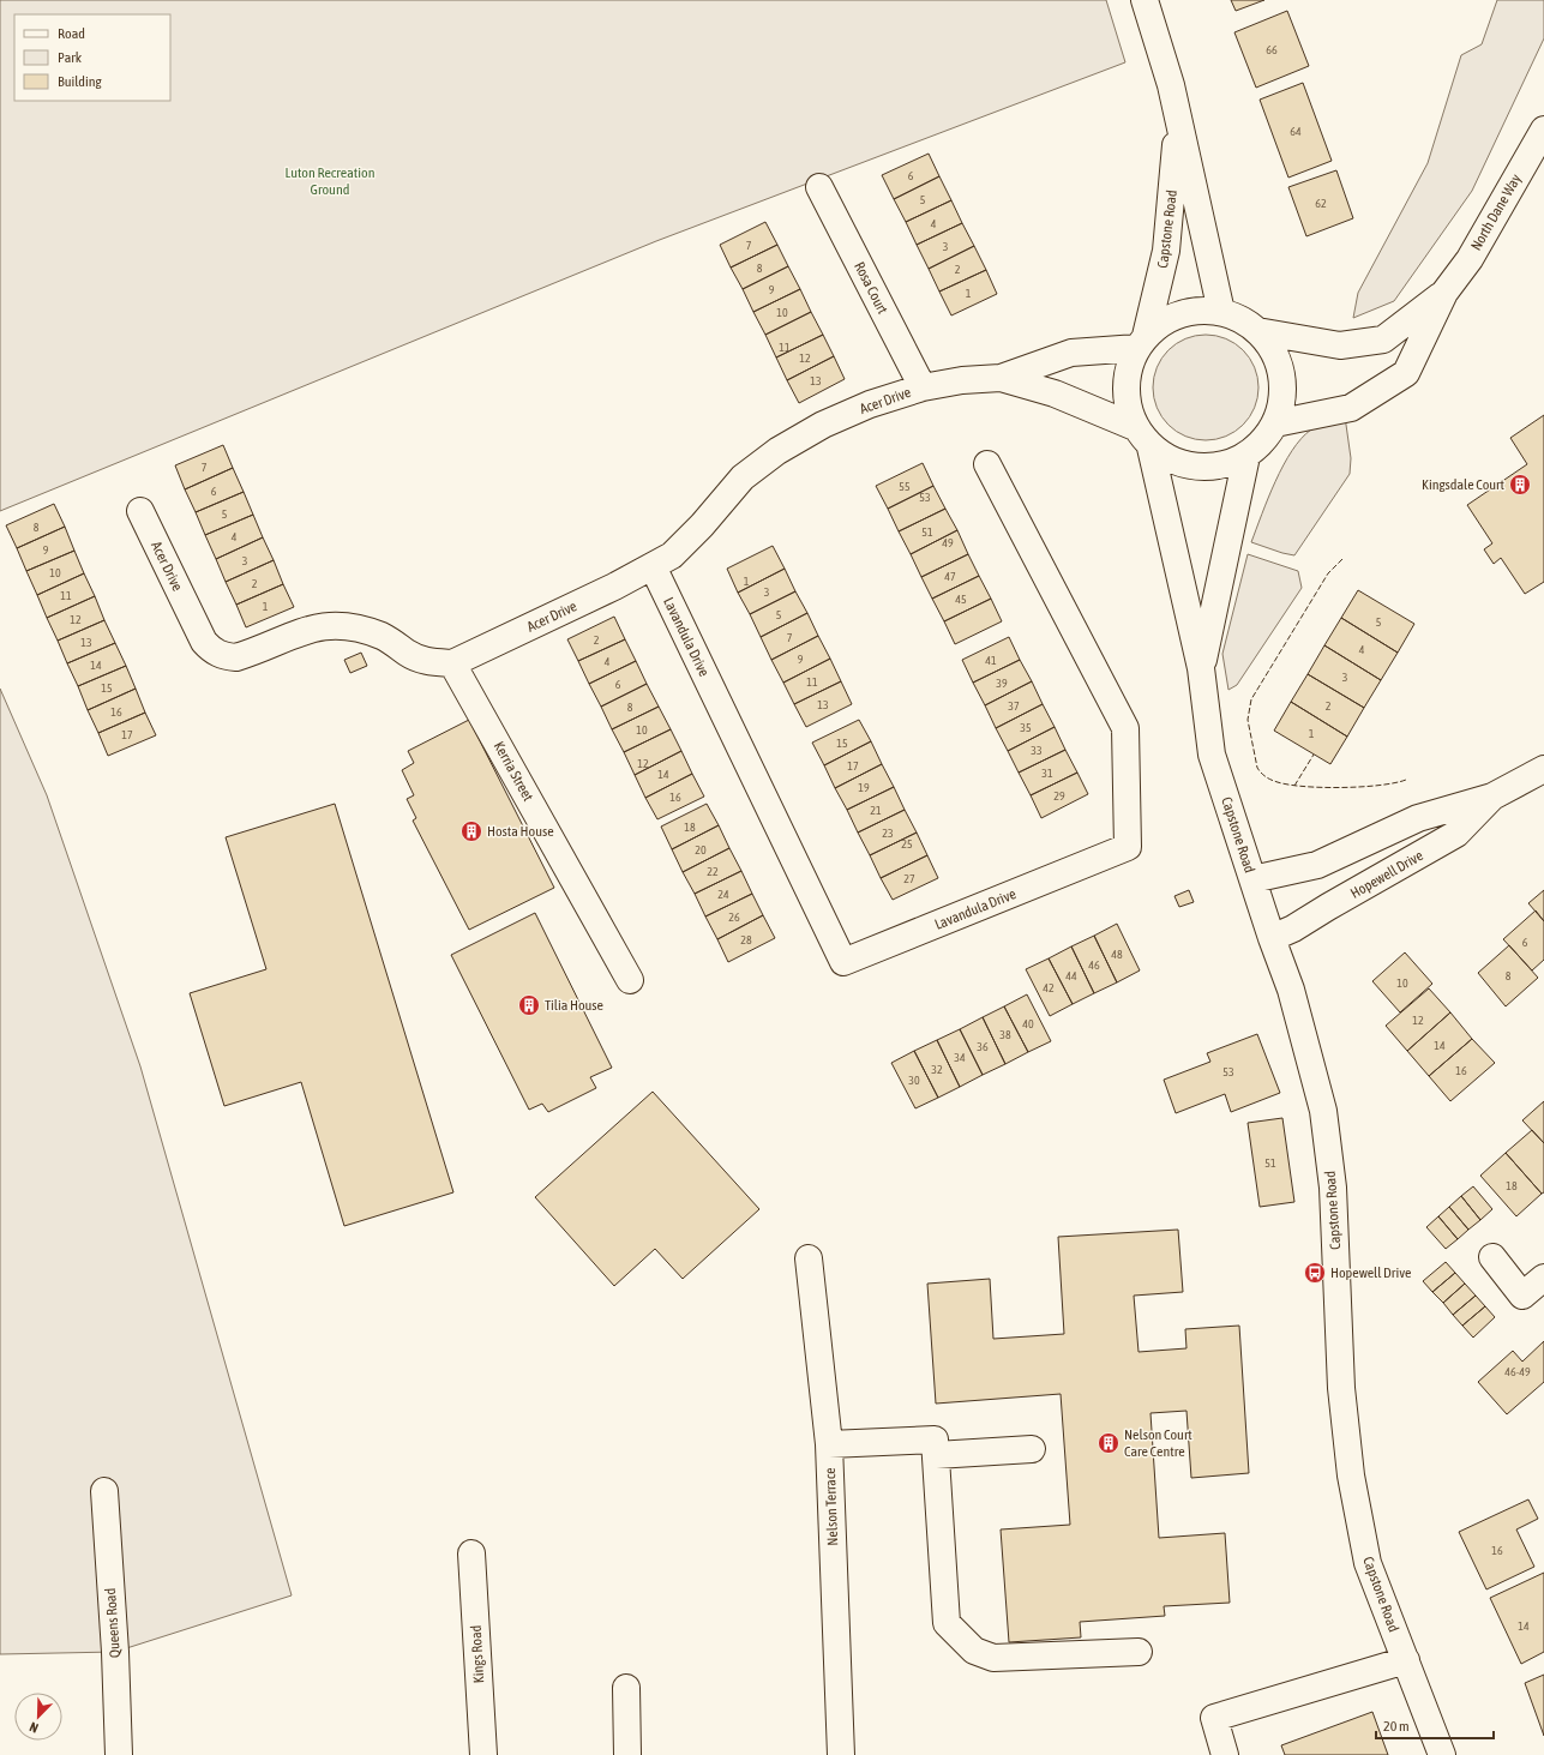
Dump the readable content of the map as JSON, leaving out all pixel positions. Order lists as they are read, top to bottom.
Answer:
{
  "streets": {
    "street": [
      "North Dane Way",
      "Capstone Road",
      "Rosa Court",
      "Acer Drive",
      "Lavandula Drive",
      "Kerria Street",
      "Hopewell Drive",
      "Nelson Terrace",
      "Queens Road",
      "Kings Road"
    ]
  },
  "crossings": [
    ["North Dane Way", "Capstone Road"],
    ["North Dane Way", "Acer Drive"],
    ["Capstone Road", "Acer Drive"],
    ["Capstone Road", "Hopewell Drive"],
    ["Rosa Court", "Acer Drive"],
    ["Acer Drive", "Lavandula Drive"],
    ["Acer Drive", "Kerria Street"]
  ],
  "parks": ["Luton Recreation Ground"],
  "places": {
    "building": [
      "Kingsdale Court",
      "Hosta House",
      "Tilia House",
      "Nelson Court Care Centre"
    ],
    "bus stop": ["Hopewell Drive"]
  },
  "house_numbers": [
    "66",
    "64",
    "6",
    "5",
    "62",
    "4",
    "7",
    "3",
    "8",
    "2",
    "9",
    "1",
    "10",
    "11",
    "12",
    "13",
    "7",
    "55",
    "6",
    "53",
    "5",
    "8",
    "51",
    "4",
    "49",
    "9",
    "3",
    "10",
    "47",
    "1",
    "2",
    "3",
    "11",
    "45",
    "1",
    "5",
    "12",
    "5",
    "7",
    "2",
    "13",
    "4",
    "9",
    "41",
    "4",
    "14",
    "3",
    "11",
    "39",
    "6",
    "15",
    "13",
    "37",
    "2",
    "8",
    "16",
    "35",
    "10",
    "1",
    "17",
    "15",
    "33",
    "12",
    "17",
    "31",
    "14",
    "19",
    "29",
    "16",
    "21",
    "18",
    "23",
    "25",
    "20",
    "22",
    "27",
    "24",
    "26",
    "28",
    "6",
    "48",
    "46",
    "44",
    "8",
    "10",
    "42",
    "12",
    "40",
    "38",
    "14",
    "36",
    "34",
    "32",
    "16",
    "53",
    "30",
    "51",
    "18",
    "46-49",
    "16",
    "14"
  ],
  "legend": ["Road", "Park", "Building"],
  "scale_bar": "20 m",
  "north": "bottom left"
}
